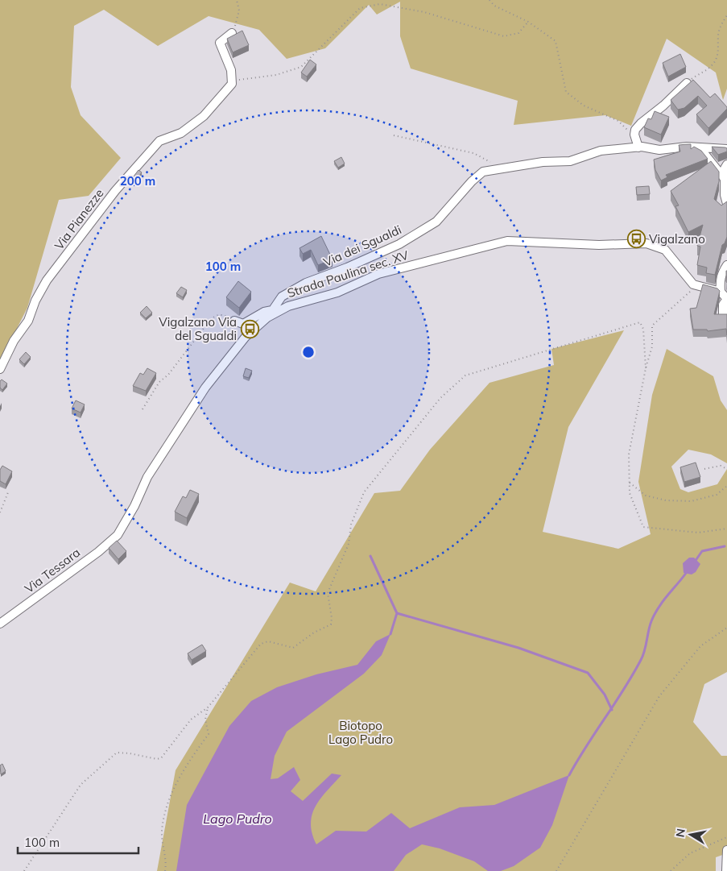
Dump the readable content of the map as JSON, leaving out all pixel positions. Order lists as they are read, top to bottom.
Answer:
{
  "streets": {
    "street": [
      "Via Pianezze",
      "Via dei Sgualdi",
      "Strada Paulina sec. XV",
      "Via Tessara"
    ]
  },
  "crossings": [
    ["Via dei Sgualdi", "Strada Paulina sec. XV"],
    ["Strada Paulina sec. XV", "Via Tessara"]
  ],
  "water": ["Lago Pudro"],
  "parks": ["Biotopo Lago Pudro"],
  "places": {
    "bus stop": ["Vigalzano", "Vigalzano Via del Sgualdi"]
  },
  "scale_bar": "100 m",
  "north": "left",
  "rings": ["200 m", "100 m"]
}
